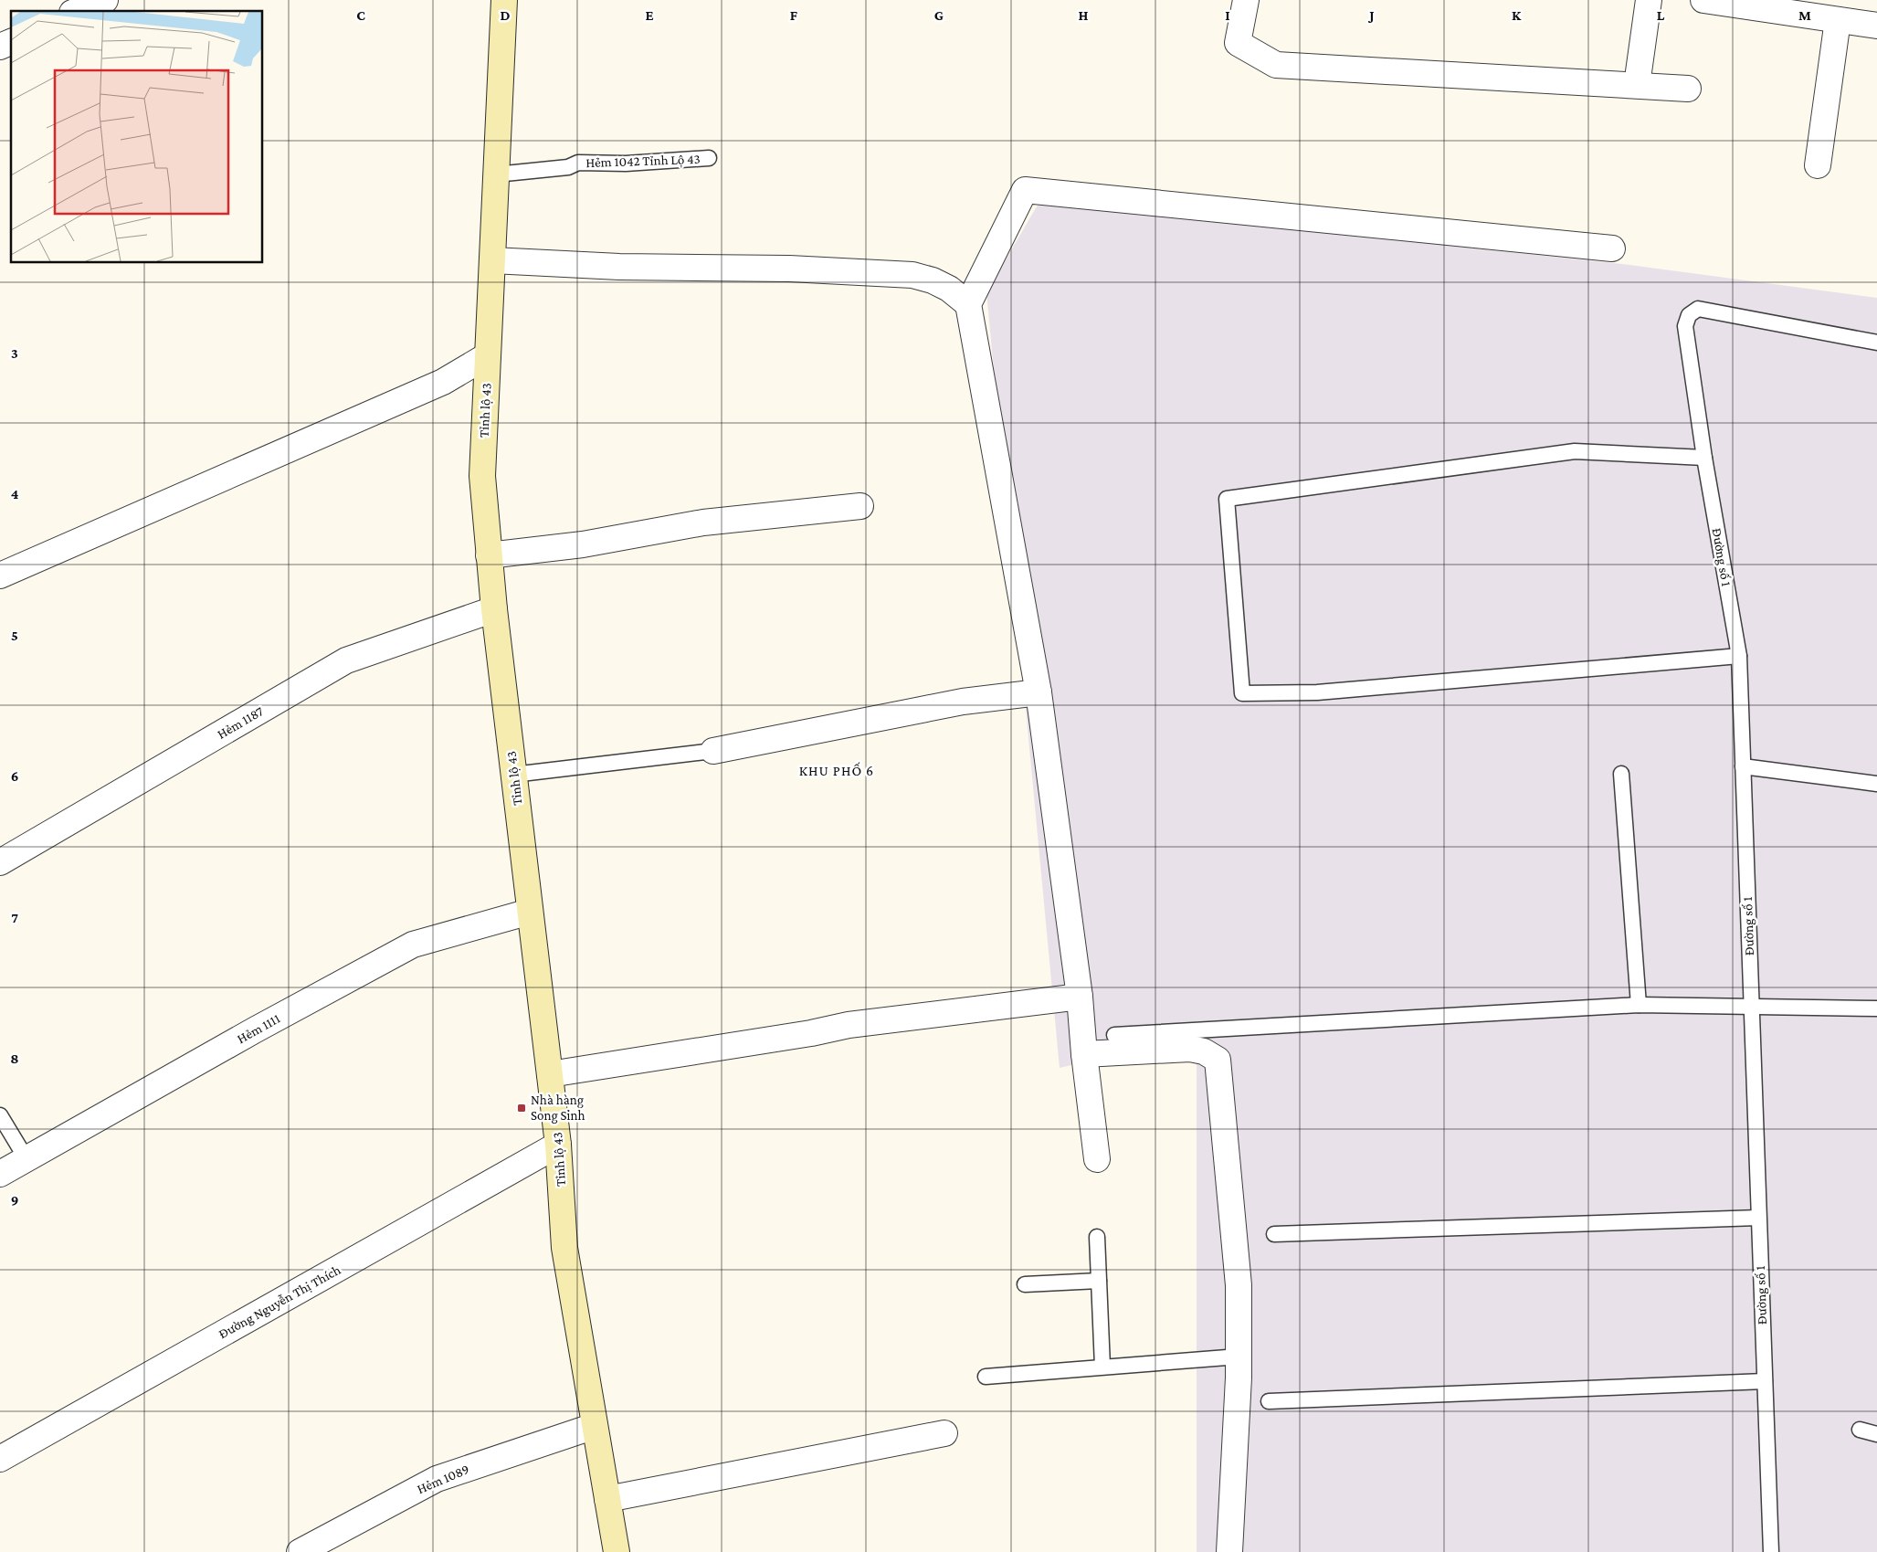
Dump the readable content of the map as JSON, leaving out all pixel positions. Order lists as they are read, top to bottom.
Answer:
{
  "streets": {
    "main road": ["Tỉnh lộ 43"],
    "street": [
      "Hẻm 1187",
      "Hẻm 1111",
      "Đường Nguyễn Thị Thích",
      "Hẻm 1089"
    ],
    "lane": ["Hẻm 1042 Tỉnh Lộ 43", "Đường số 1"]
  },
  "crossings": [
    ["Hẻm 1042 Tỉnh Lộ 43", "Tỉnh lộ 43"],
    ["Tỉnh lộ 43", "Hẻm 1187"],
    ["Tỉnh lộ 43", "Hẻm 1111"],
    ["Tỉnh lộ 43", "Đường Nguyễn Thị Thích"],
    ["Tỉnh lộ 43", "Hẻm 1089"]
  ],
  "districts": ["KHU PHỐ 6"],
  "places": {
    "transit": ["Nhà hàng Song Sinh"]
  },
  "grid": {
    "columns": [
      "C",
      "D",
      "E",
      "F",
      "G",
      "H",
      "I",
      "J",
      "K",
      "L",
      "M"
    ],
    "rows": [
      "3",
      "4",
      "5",
      "6",
      "7",
      "8",
      "9"
    ]
  }
}
